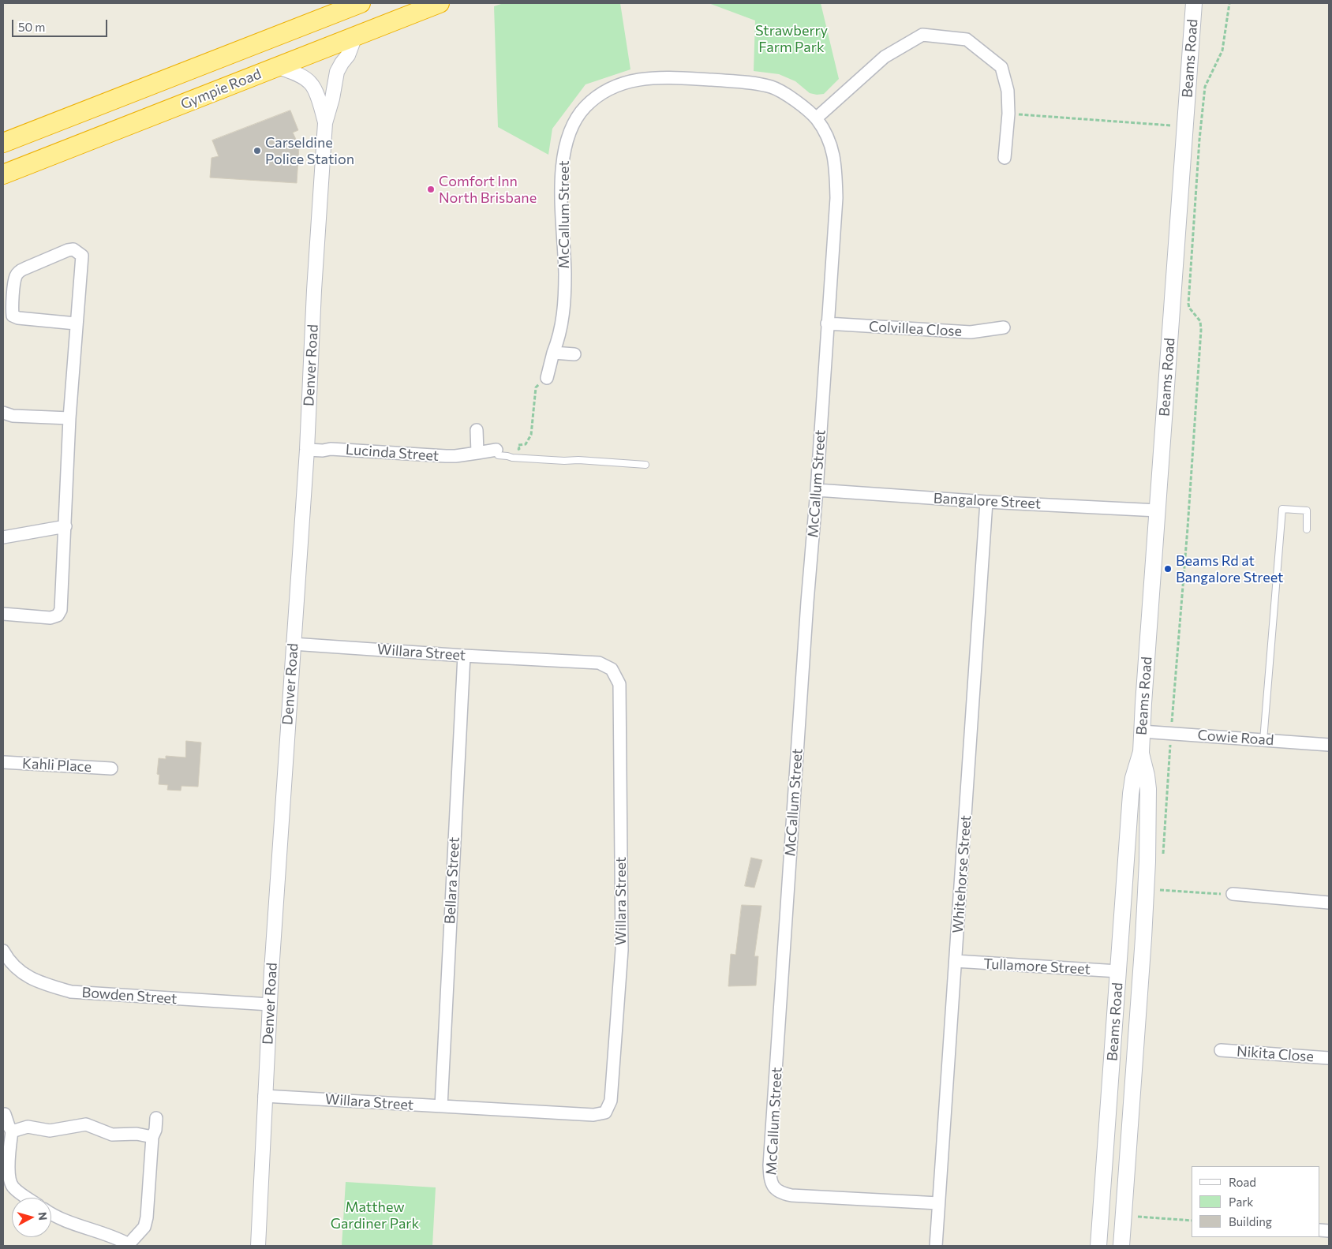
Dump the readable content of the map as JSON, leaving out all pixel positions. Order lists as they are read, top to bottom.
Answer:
{
  "streets": {
    "highway": ["Gympie Road"],
    "main road": ["Beams Road"],
    "street": [
      "McCallum Street",
      "Colvillea Close",
      "Denver Road",
      "Lucinda Street",
      "Bangalore Street",
      "Willara Street",
      "Cowie Road",
      "Kahli Place",
      "Whitehorse Street",
      "Bellara Street",
      "Tullamore Street",
      "Bowden Street",
      "Nikita Close"
    ]
  },
  "crossings": [
    ["Beams Road", "Bangalore Street"],
    ["Beams Road", "Cowie Road"],
    ["Beams Road", "Tullamore Street"],
    ["Gympie Road", "Denver Road"],
    ["McCallum Street", "Colvillea Close"],
    ["McCallum Street", "Bangalore Street"],
    ["McCallum Street", "Whitehorse Street"],
    ["Denver Road", "Lucinda Street"],
    ["Denver Road", "Willara Street"],
    ["Denver Road", "Bowden Street"],
    ["Bangalore Street", "Whitehorse Street"],
    ["Willara Street", "Bellara Street"],
    ["Whitehorse Street", "Tullamore Street"]
  ],
  "parks": ["Strawberry Farm Park", "Matthew Gardiner Park"],
  "places": ["Carseldine Police Station", "Comfort Inn North Brisbane", "Beams Rd at Bangalore Street"],
  "legend": ["Road", "Park", "Building"],
  "scale_bar": "50 m",
  "north": "right"
}
